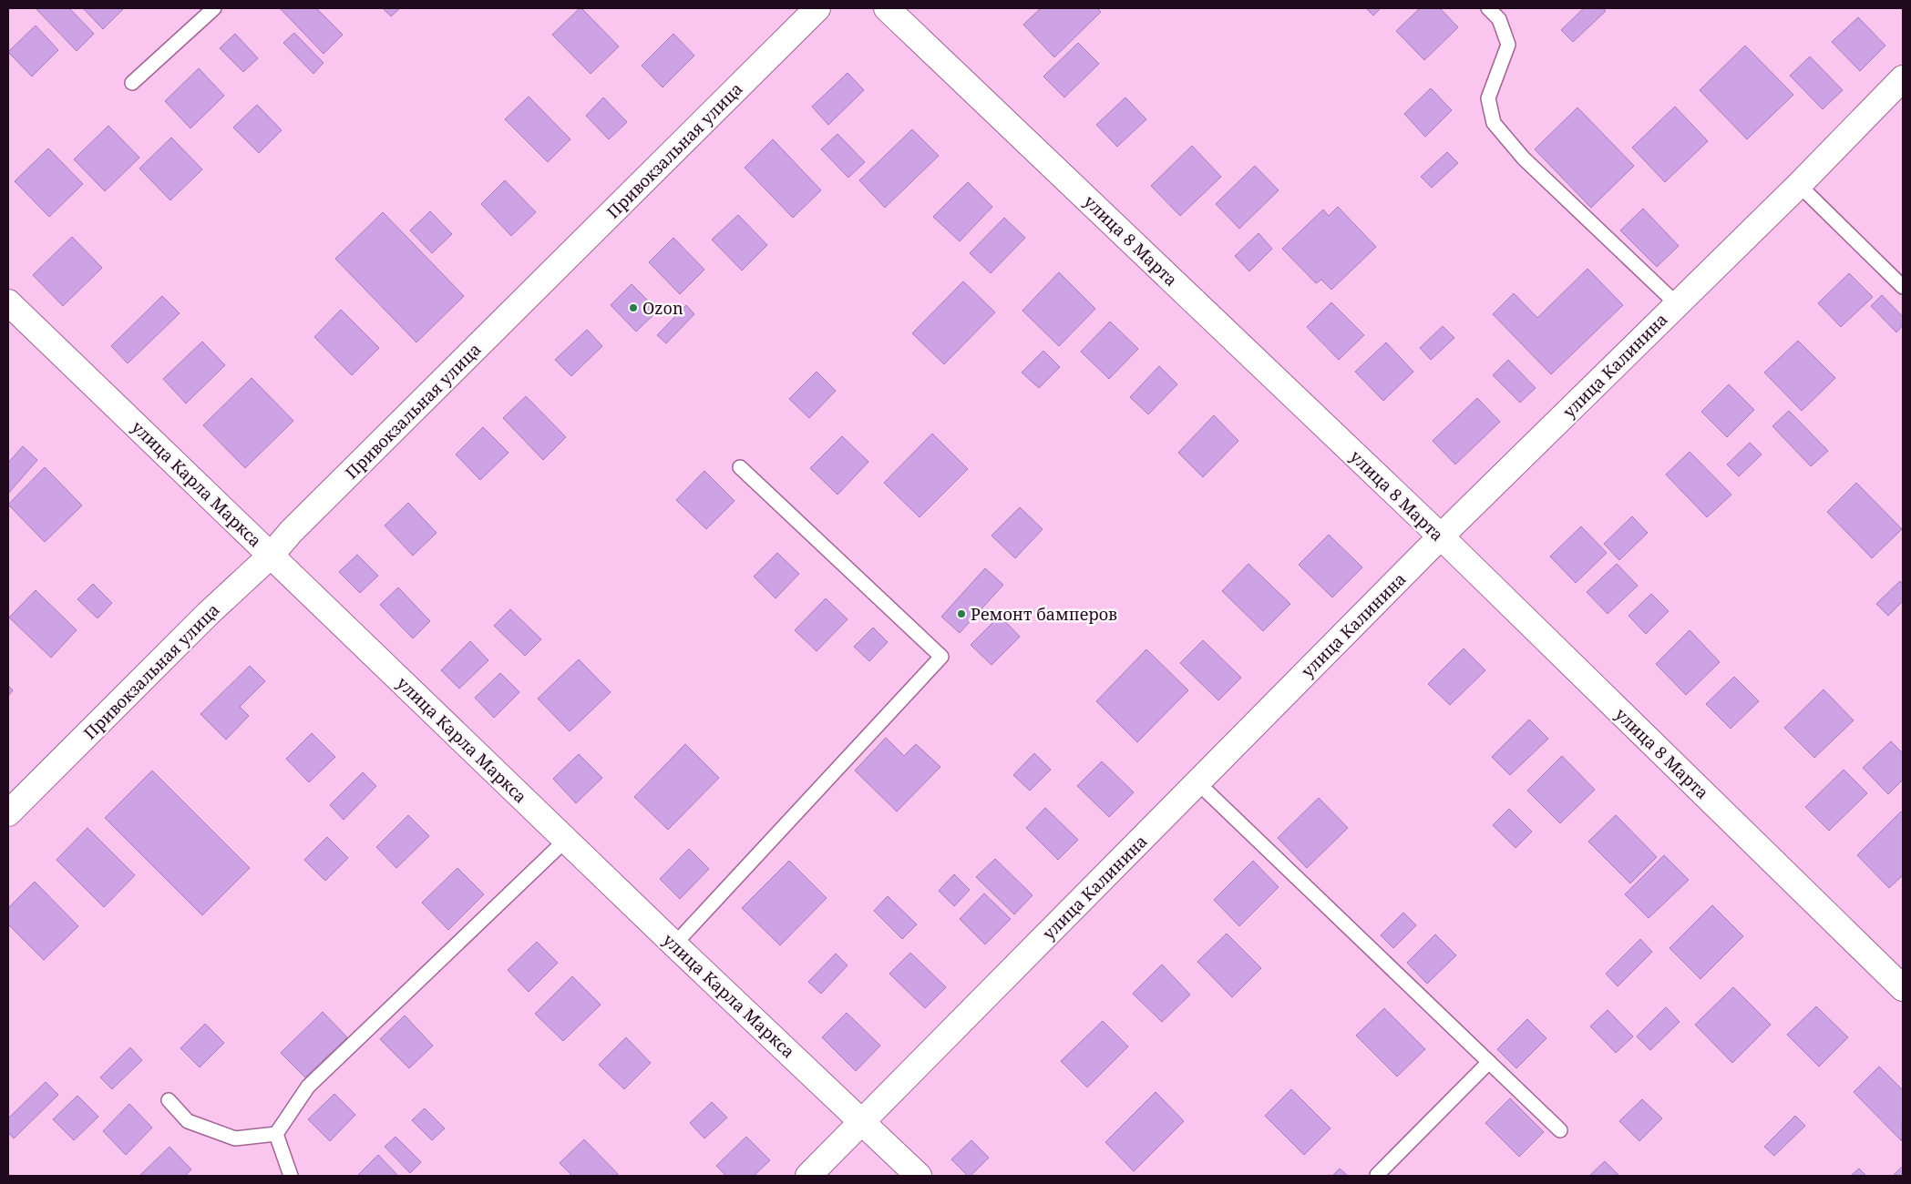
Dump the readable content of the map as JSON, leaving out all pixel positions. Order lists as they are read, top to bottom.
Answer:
{
  "streets": {
    "street": [
      "Привокзальная улица",
      "улица 8 Марта",
      "улица Калинина",
      "улица Карла Маркса"
    ]
  },
  "crossings": [
    ["Привокзальная улица", "улица Карла Маркса"],
    ["улица 8 Марта", "улица Калинина"],
    ["улица Калинина", "улица Карла Маркса"]
  ],
  "places": ["Ozon", "Ремонт бамперов"]
}
